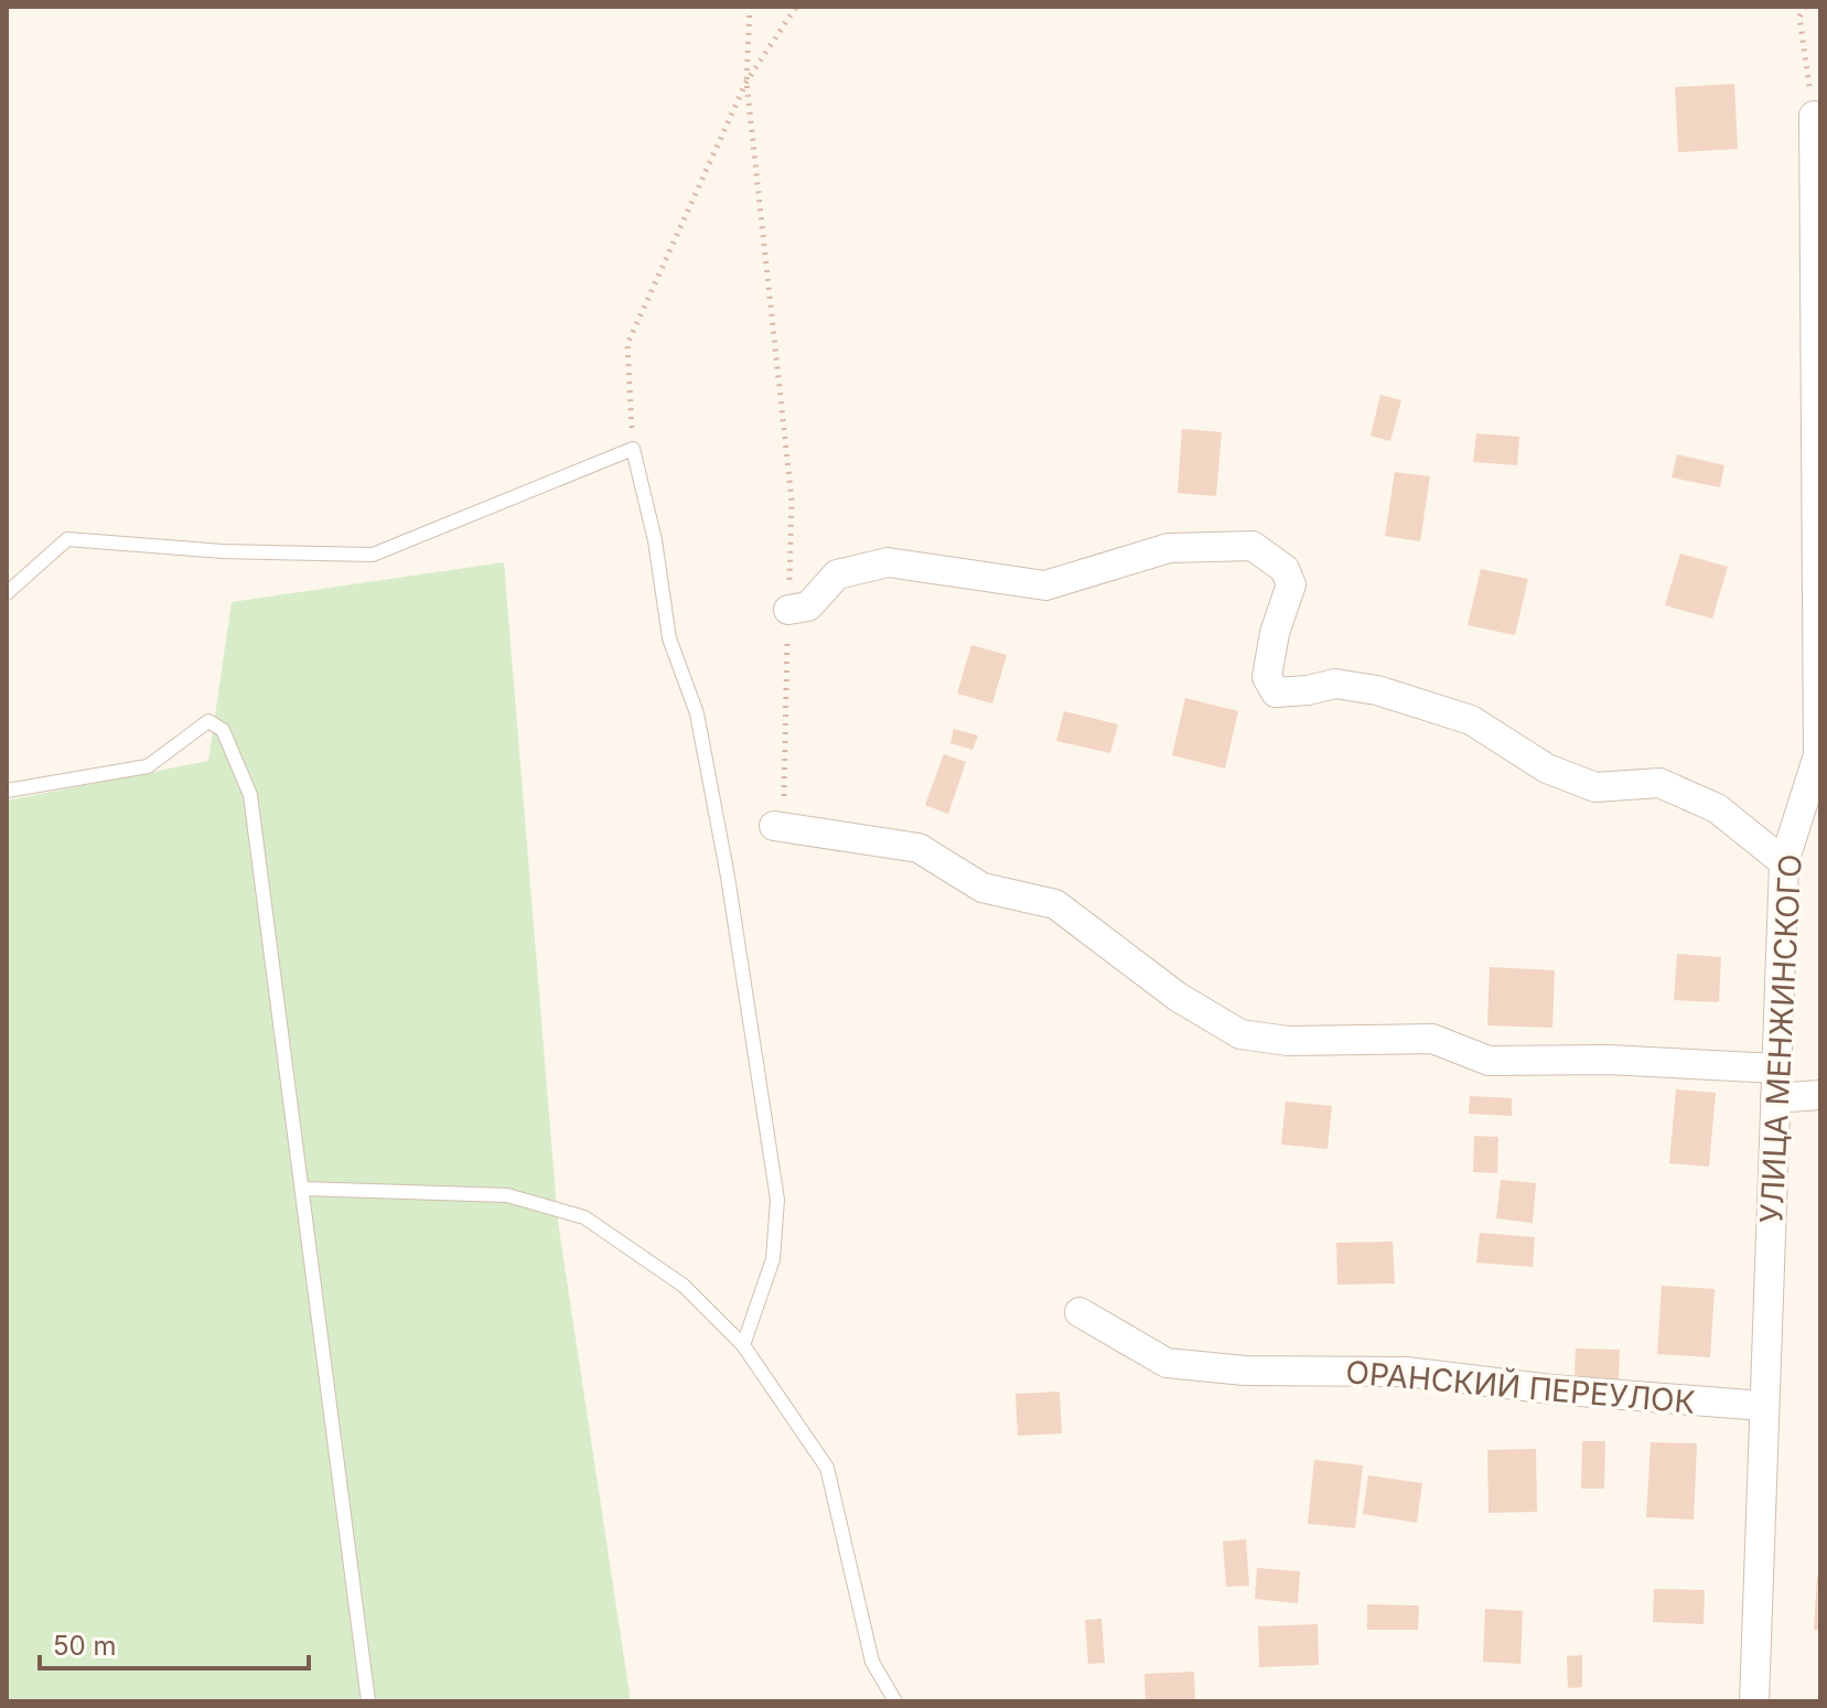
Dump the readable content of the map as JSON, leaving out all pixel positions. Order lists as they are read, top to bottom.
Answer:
{
  "streets": {
    "street": ["УЛИЦА МЕНЖИНСКОГО", "ОРАНСКИЙ ПЕРЕУЛОК"]
  },
  "crossings": [
    ["УЛИЦА МЕНЖИНСКОГО", "ОРАНСКИЙ ПЕРЕУЛОК"]
  ],
  "scale_bar": "50 m"
}
